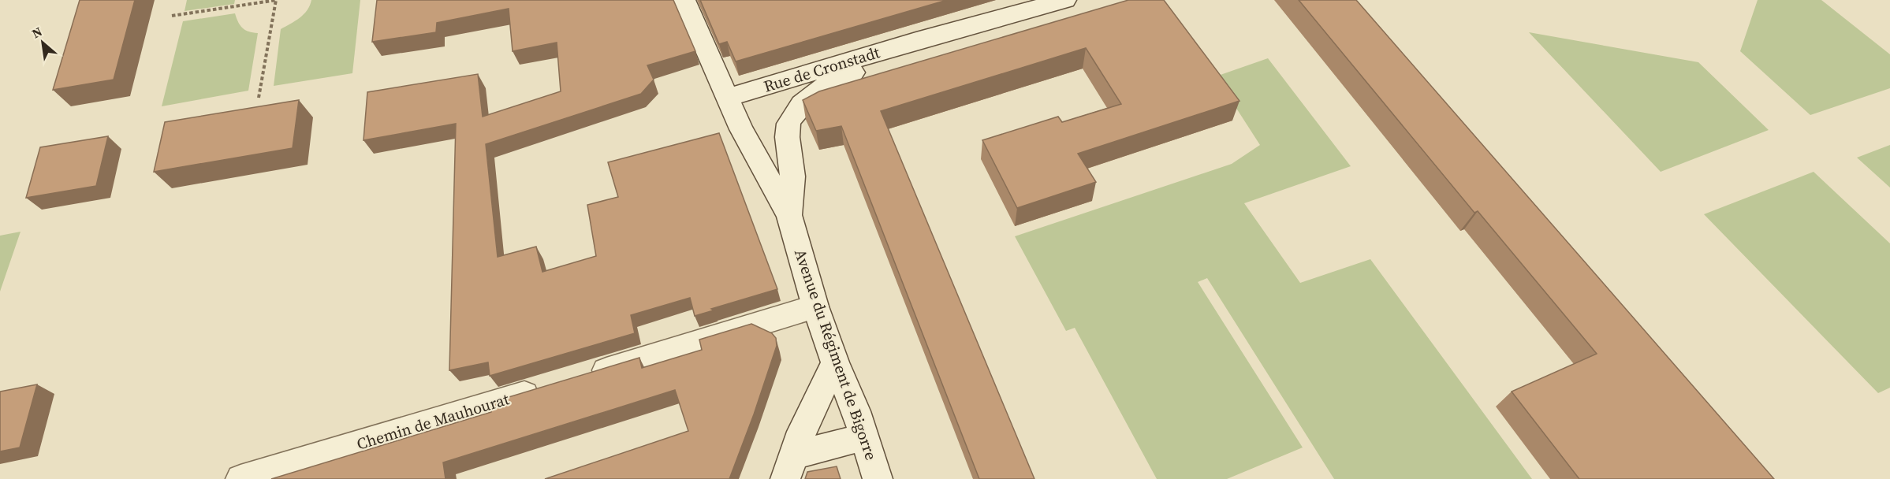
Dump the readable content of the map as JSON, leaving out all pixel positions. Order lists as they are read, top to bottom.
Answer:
{
  "streets": {
    "main road": ["Rue de Cronstadt", "Avenue du Régiment de Bigorre", "Chemin de Mauhourat"]
  },
  "crossings": [
    ["Rue de Cronstadt", "Avenue du Régiment de Bigorre"]
  ],
  "north": "top left"
}
